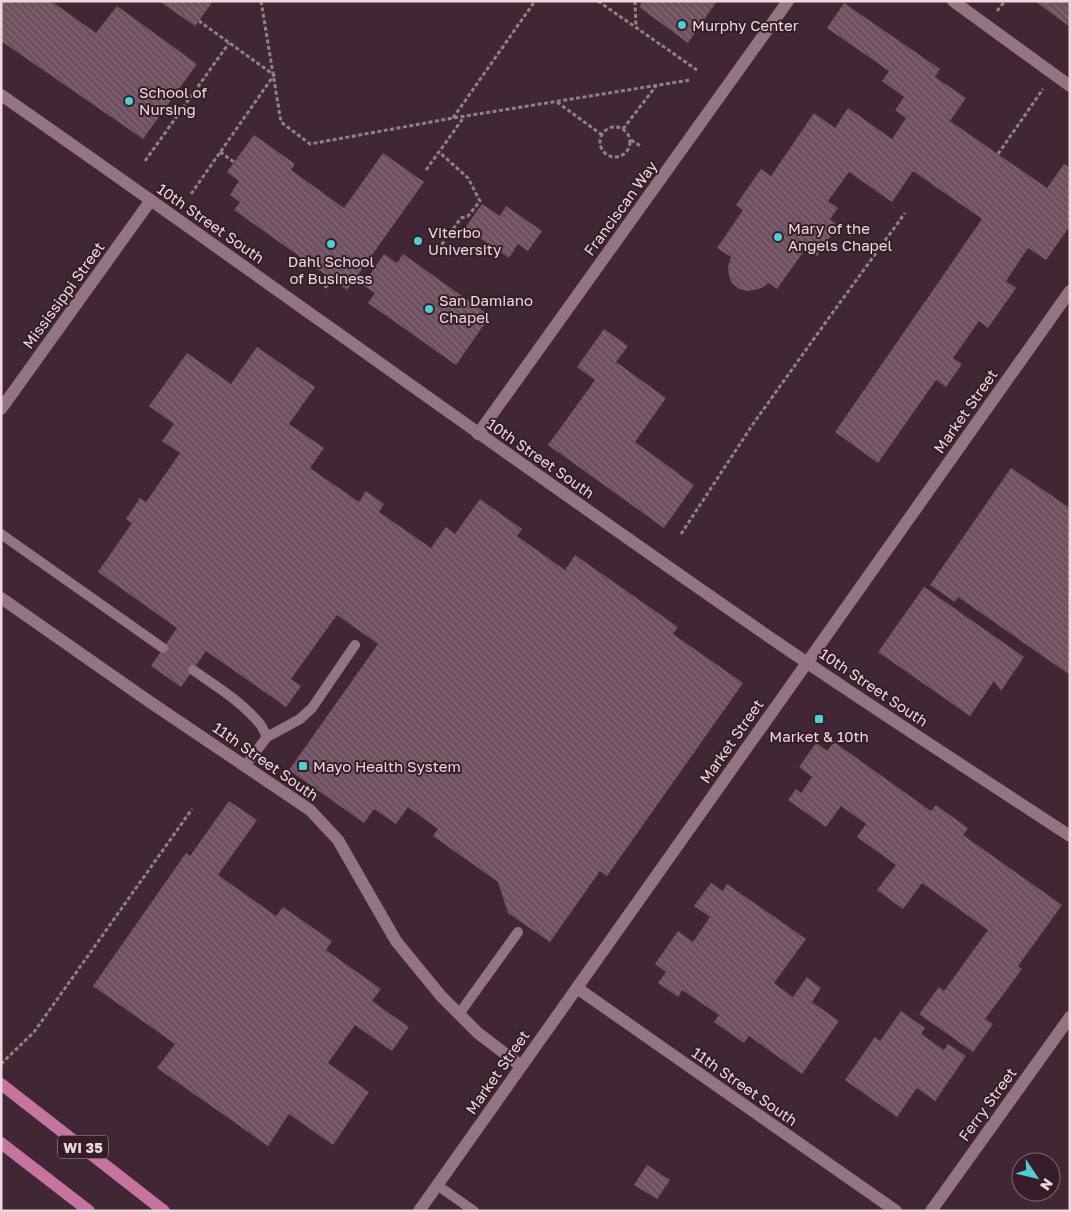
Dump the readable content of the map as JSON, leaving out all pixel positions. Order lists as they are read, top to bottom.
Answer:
{
  "streets": {
    "main road": ["WI 35"],
    "street": [
      "Franciscan Way",
      "10th Street South",
      "Mississippi Street",
      "Market Street",
      "11th Street South",
      "Ferry Street"
    ]
  },
  "crossings": [
    ["Franciscan Way", "10th Street South"],
    ["10th Street South", "Mississippi Street"],
    ["10th Street South", "Market Street"],
    ["Market Street", "11th Street South"]
  ],
  "places": {
    "other": [
      "Murphy Center",
      "School of Nursing",
      "Mary of the Angels Chapel",
      "Viterbo University",
      "Dahl School of Business",
      "San Damiano Chapel"
    ],
    "transit": ["Market & 10th", "Mayo Health System"]
  },
  "north": "bottom right"
}
